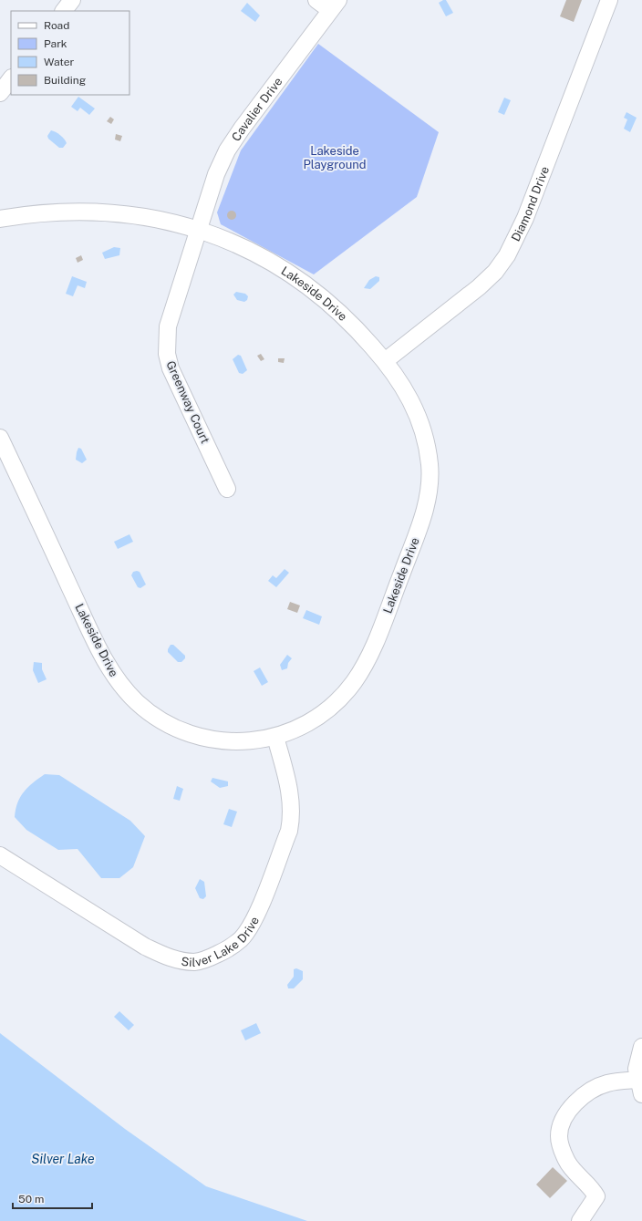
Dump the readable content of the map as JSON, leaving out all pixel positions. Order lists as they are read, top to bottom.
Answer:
{
  "streets": {
    "street": [
      "Cavalier Drive",
      "Diamond Drive",
      "Lakeside Drive",
      "Greenway Court",
      "Silver Lake Drive"
    ]
  },
  "crossings": [
    ["Cavalier Drive", "Lakeside Drive"],
    ["Cavalier Drive", "Greenway Court"],
    ["Diamond Drive", "Lakeside Drive"],
    ["Lakeside Drive", "Greenway Court"],
    ["Lakeside Drive", "Silver Lake Drive"]
  ],
  "water": ["Silver Lake"],
  "parks": ["Lakeside Playground"],
  "legend": [
    "Road",
    "Park",
    "Water",
    "Building"
  ],
  "scale_bar": "50 m"
}
